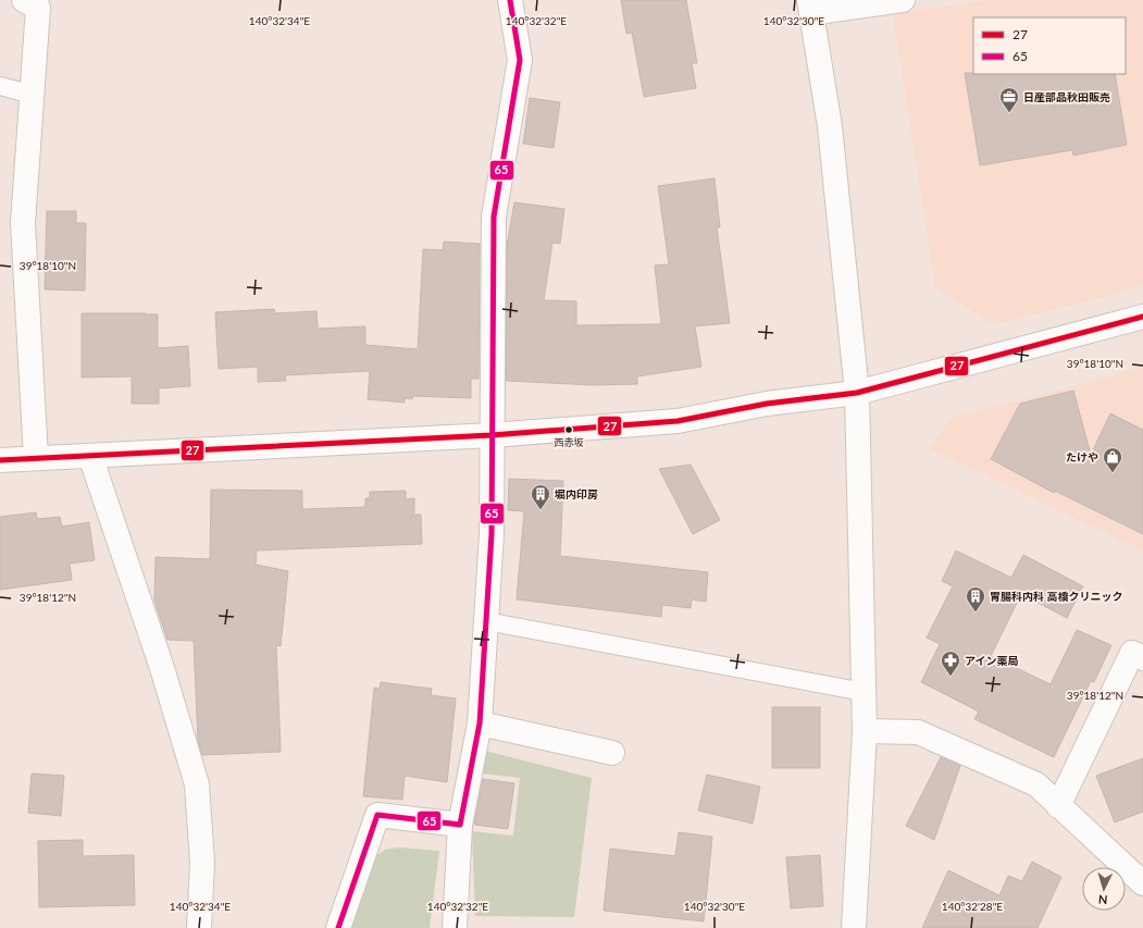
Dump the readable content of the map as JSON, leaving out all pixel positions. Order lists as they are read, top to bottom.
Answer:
{
  "places": {
    "office": ["日産部品秋田販売"],
    "other": ["西赤坂"],
    "shop": ["たけや"],
    "building": ["堀内印房", "胃腸科内科 高橋クリニック"],
    "pharmacy": ["アイン薬局"]
  },
  "lines": ["transit line 65", "transit line 27"],
  "legend": ["27", "65"],
  "north": "bottom",
  "coordinates": [
    "140°32'34\"E",
    "140°32'32\"E",
    "140°32'30\"E",
    "39°18'10\"N",
    "39°18'12\"N",
    "140°32'28\"E"
  ]
}
